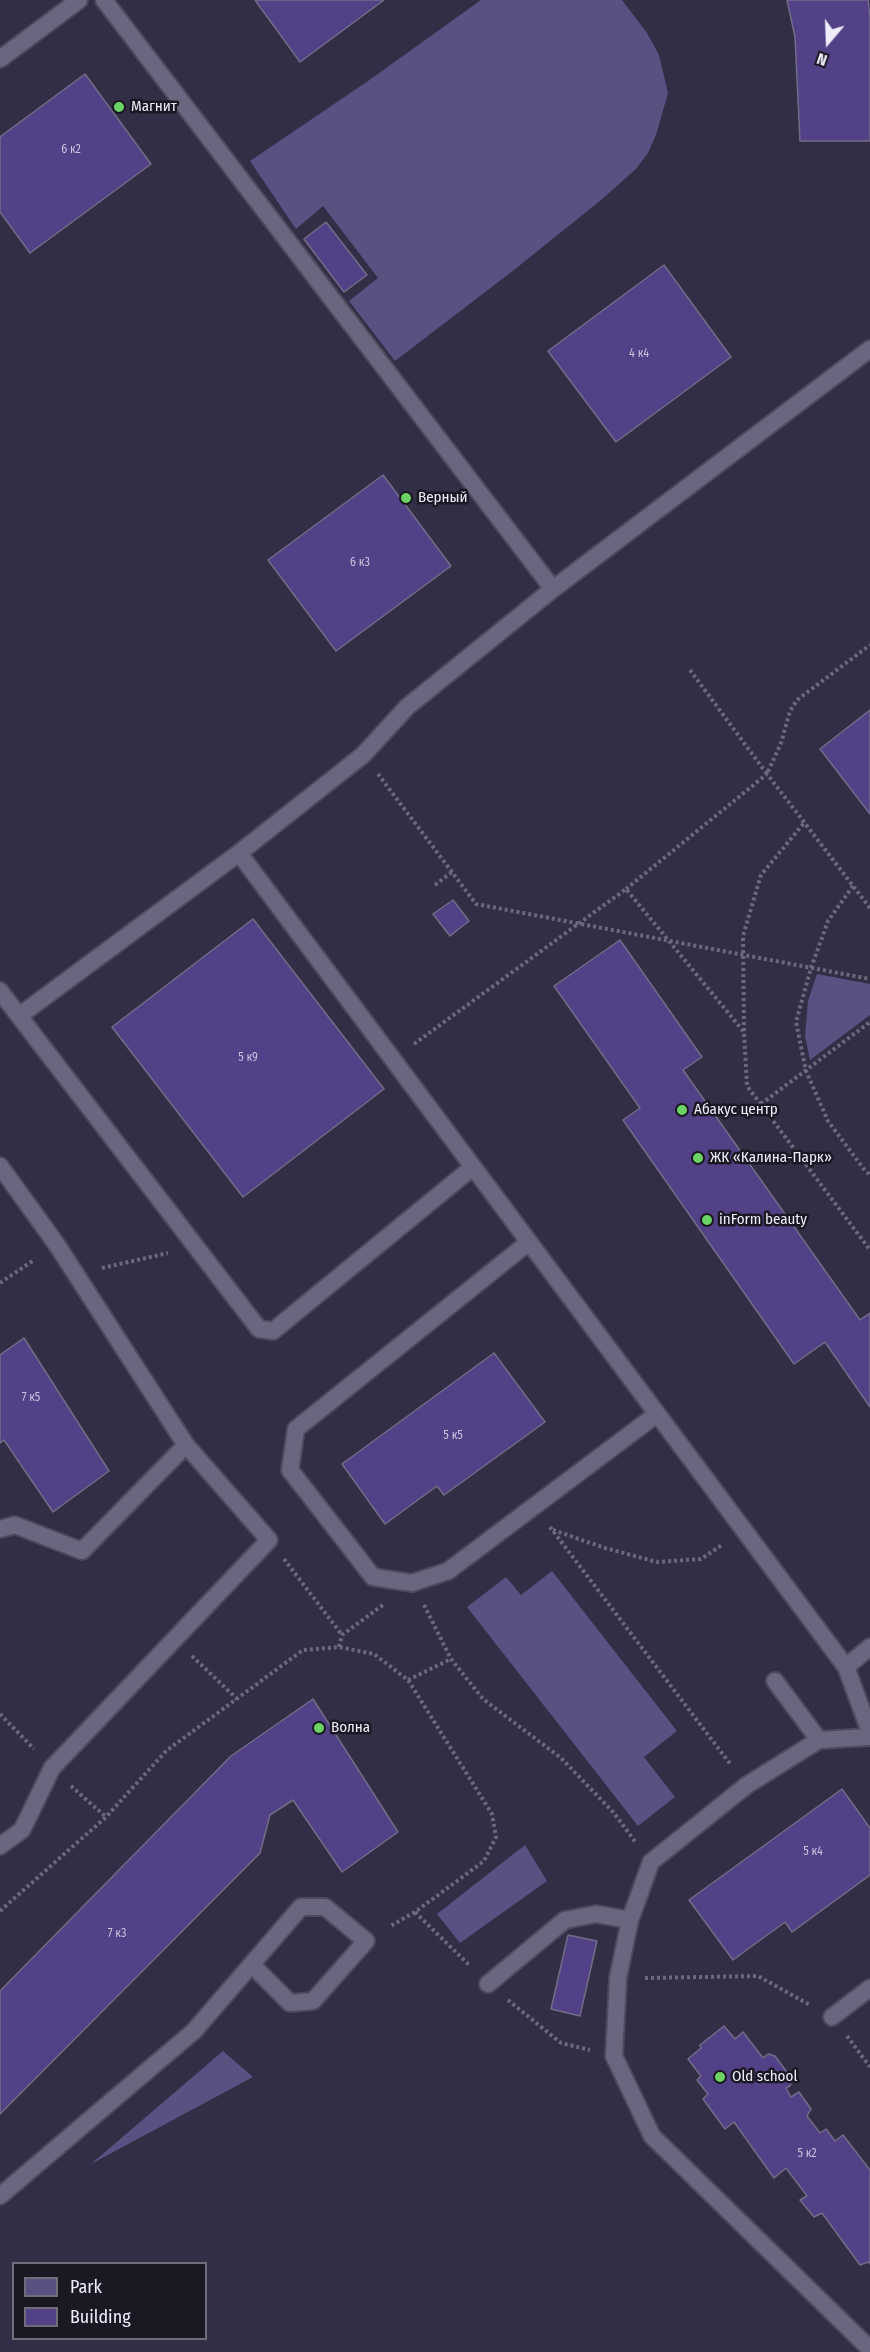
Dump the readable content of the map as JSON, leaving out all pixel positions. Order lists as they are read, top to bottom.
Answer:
{
  "places": [
    "Магнит",
    "Верный",
    "Абакус центр",
    "ЖК «Калина-Парк»",
    "inForm beauty",
    "Волна",
    "Old school"
  ],
  "house_numbers": [
    "6 к2",
    "4 к4",
    "6 к3",
    "5 к9",
    "7 к5",
    "5 к5",
    "5 к4",
    "7 к3",
    "5 к2"
  ],
  "legend": ["Park", "Building"],
  "north": "bottom"
}
